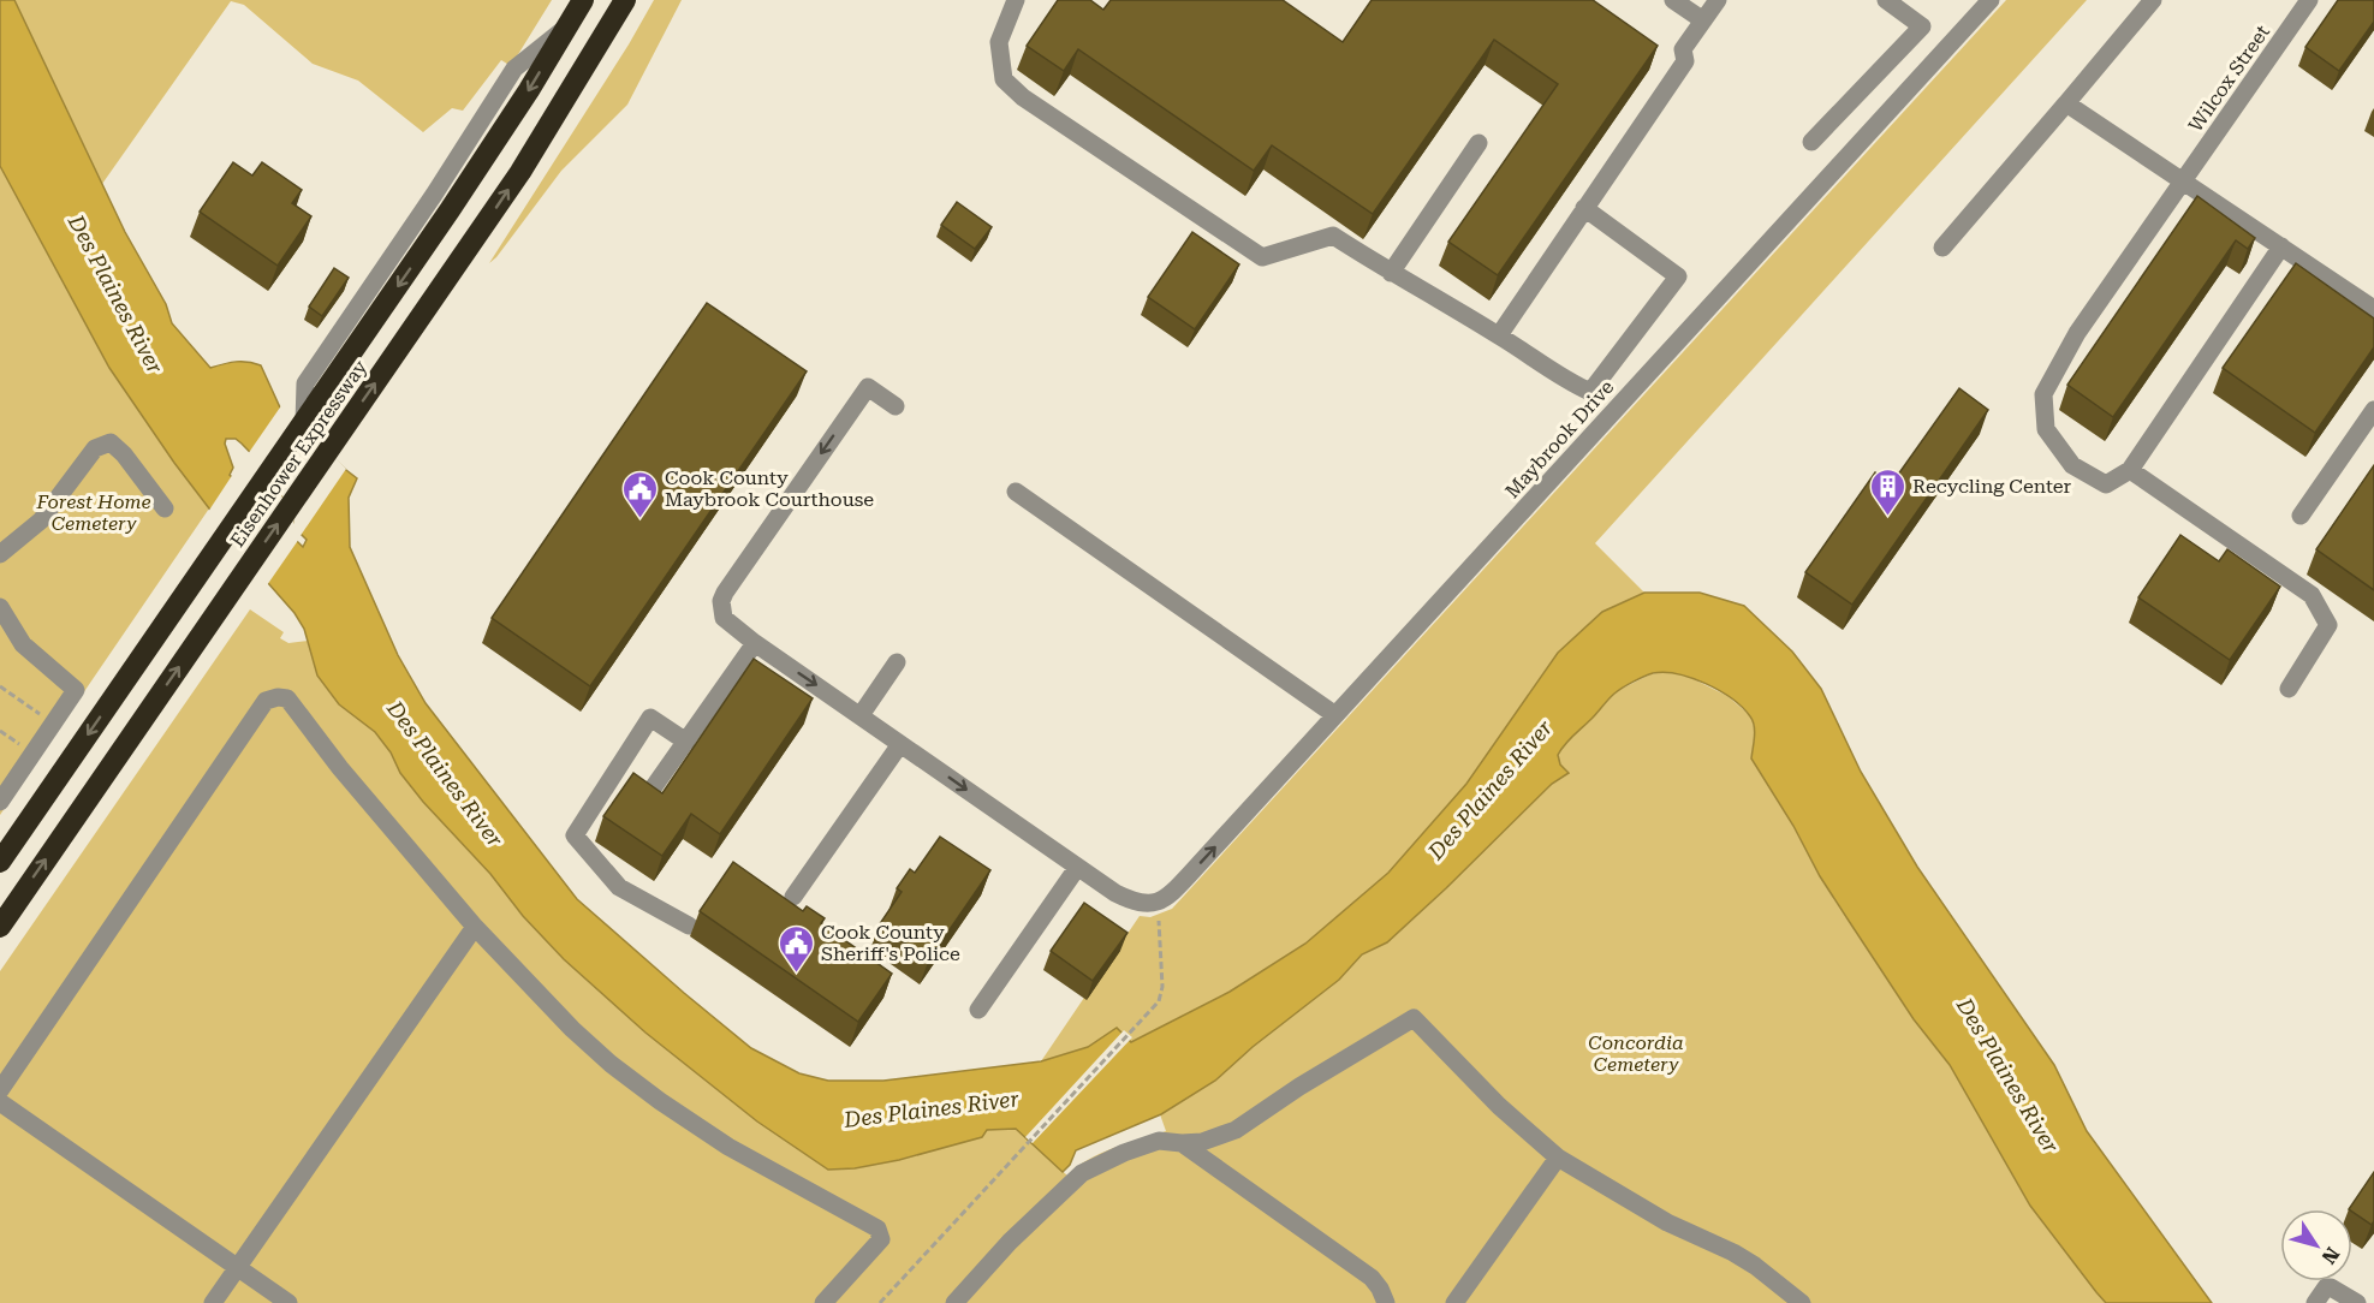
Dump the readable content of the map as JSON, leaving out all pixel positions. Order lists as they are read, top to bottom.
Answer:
{
  "streets": {
    "highway": ["Eisenhower Expressway"],
    "street": ["Wilcox Street", "Maybrook Drive"]
  },
  "water": ["Des Plaines River"],
  "parks": ["Forest Home Cemetery", "Concordia Cemetery"],
  "places": {
    "building": ["Recycling Center"],
    "public building": ["Cook County Maybrook Courthouse", "Cook County Sheriff's Police"]
  },
  "north": "bottom right"
}
